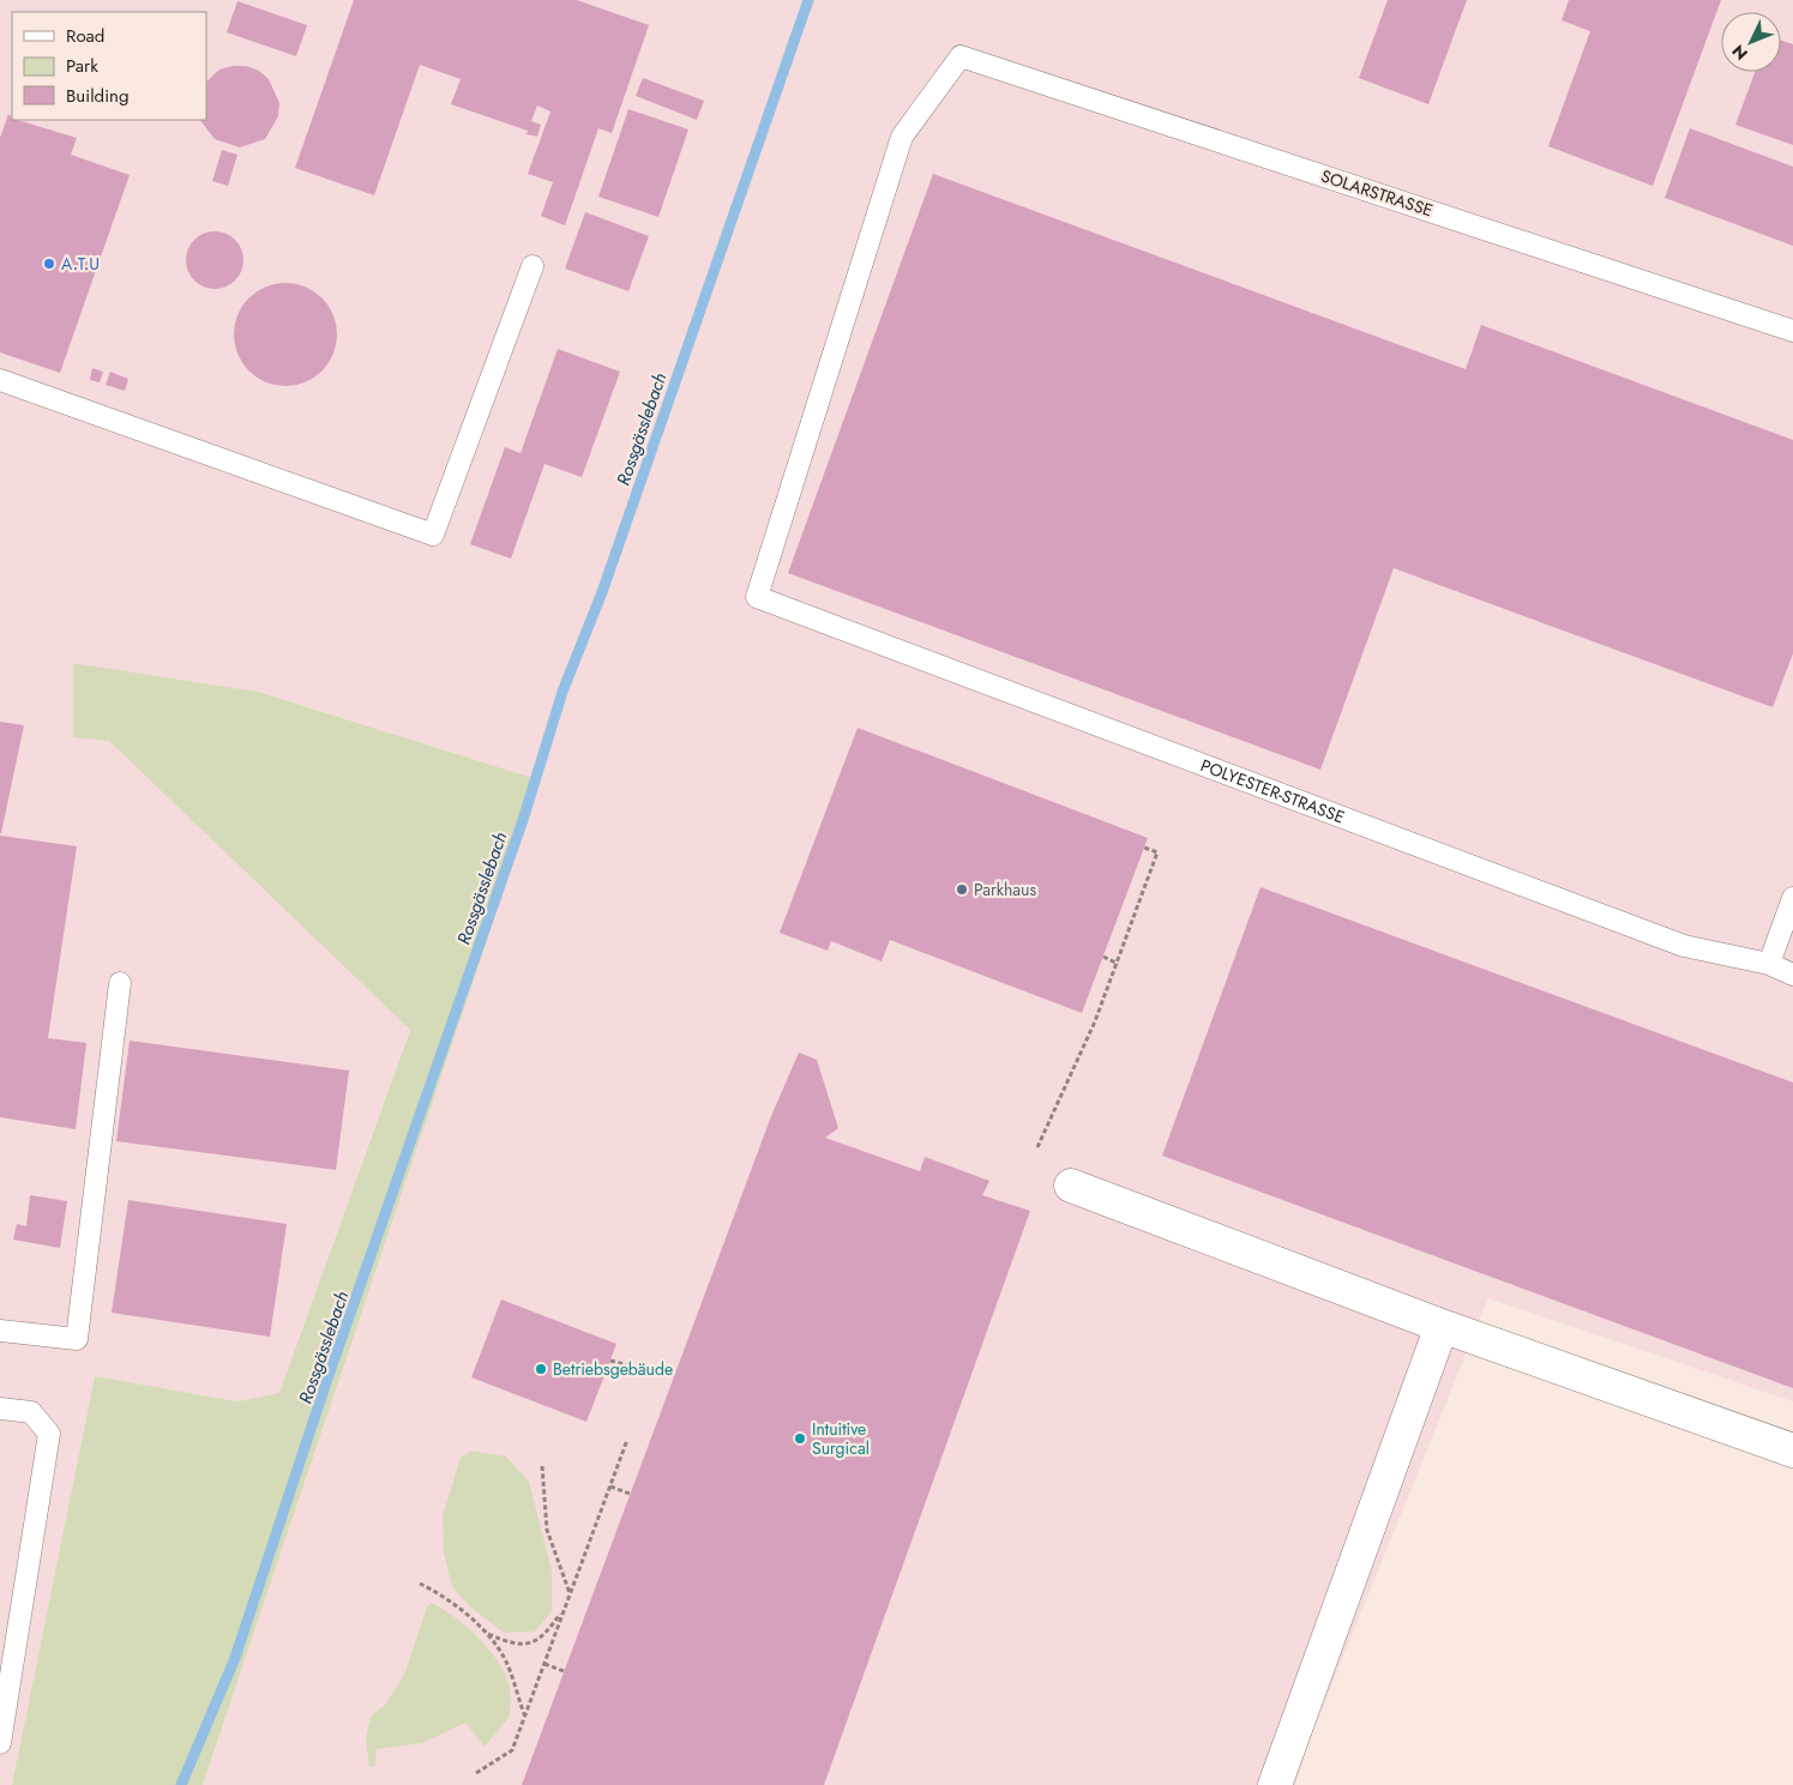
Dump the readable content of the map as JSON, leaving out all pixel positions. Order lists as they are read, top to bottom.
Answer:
{
  "streets": {
    "lane": ["SOLARSTRASSE", "POLYESTER-STRASSE"]
  },
  "crossings": [
    ["SOLARSTRASSE", "POLYESTER-STRASSE"]
  ],
  "water": ["Rossgässlebach"],
  "places": [
    "A.T.U",
    "Parkhaus",
    "Betriebsgebäude",
    "Intuitive Surgical"
  ],
  "legend": ["Road", "Park", "Building"],
  "north": "bottom left"
}
